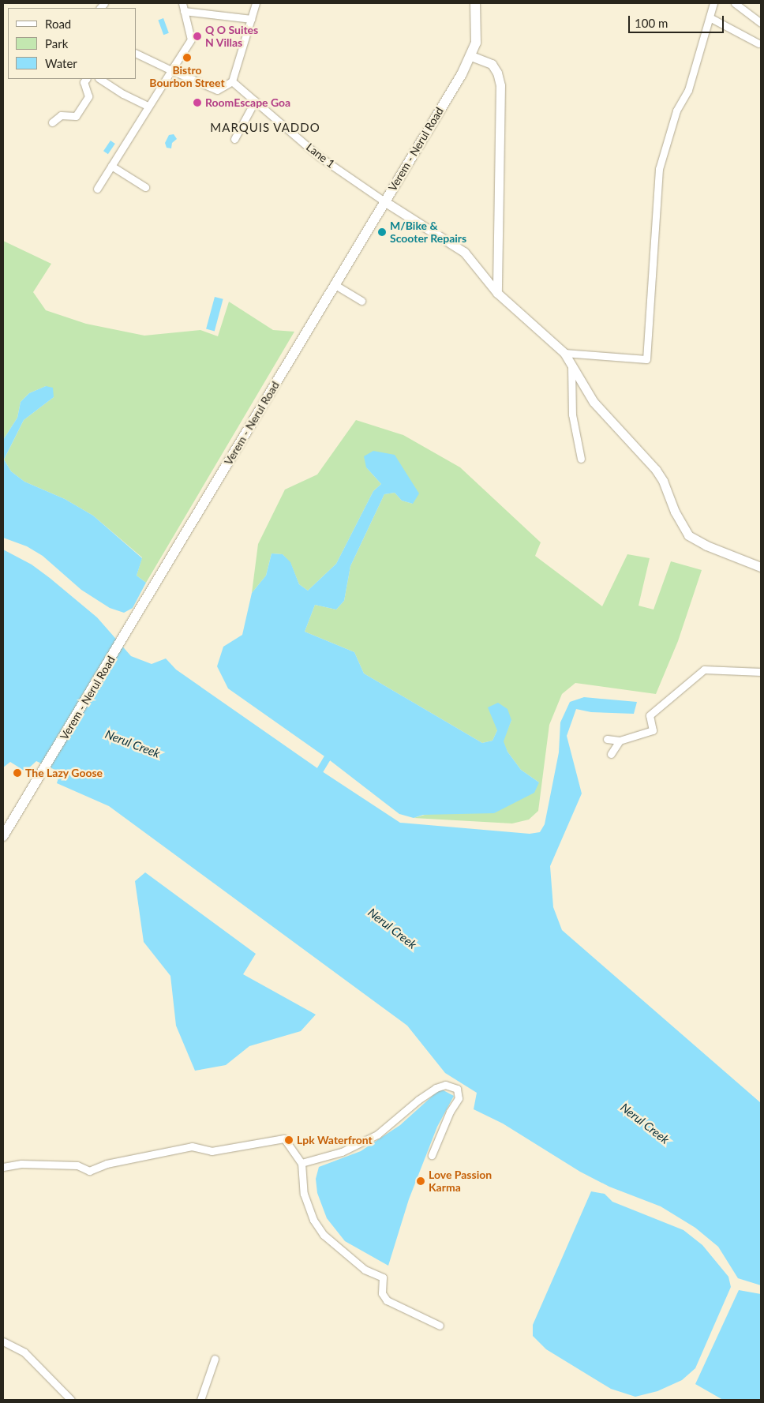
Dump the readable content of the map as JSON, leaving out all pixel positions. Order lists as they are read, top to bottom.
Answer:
{
  "streets": {
    "main road": ["Verem - Nerul Road"],
    "street": ["Lane 1"]
  },
  "crossings": [
    ["Verem - Nerul Road", "Lane 1"]
  ],
  "districts": ["MARQUIS VADDO"],
  "water": ["Nerul Creek"],
  "places": [
    "Q O Suites N Villas",
    "Bistro Bourbon Street",
    "RoomEscape Goa",
    "M/Bike & Scooter Repairs",
    "The Lazy Goose",
    "Lpk Waterfront",
    "Love Passion Karma"
  ],
  "legend": ["Road", "Park", "Water"],
  "scale_bar": "100 m"
}
